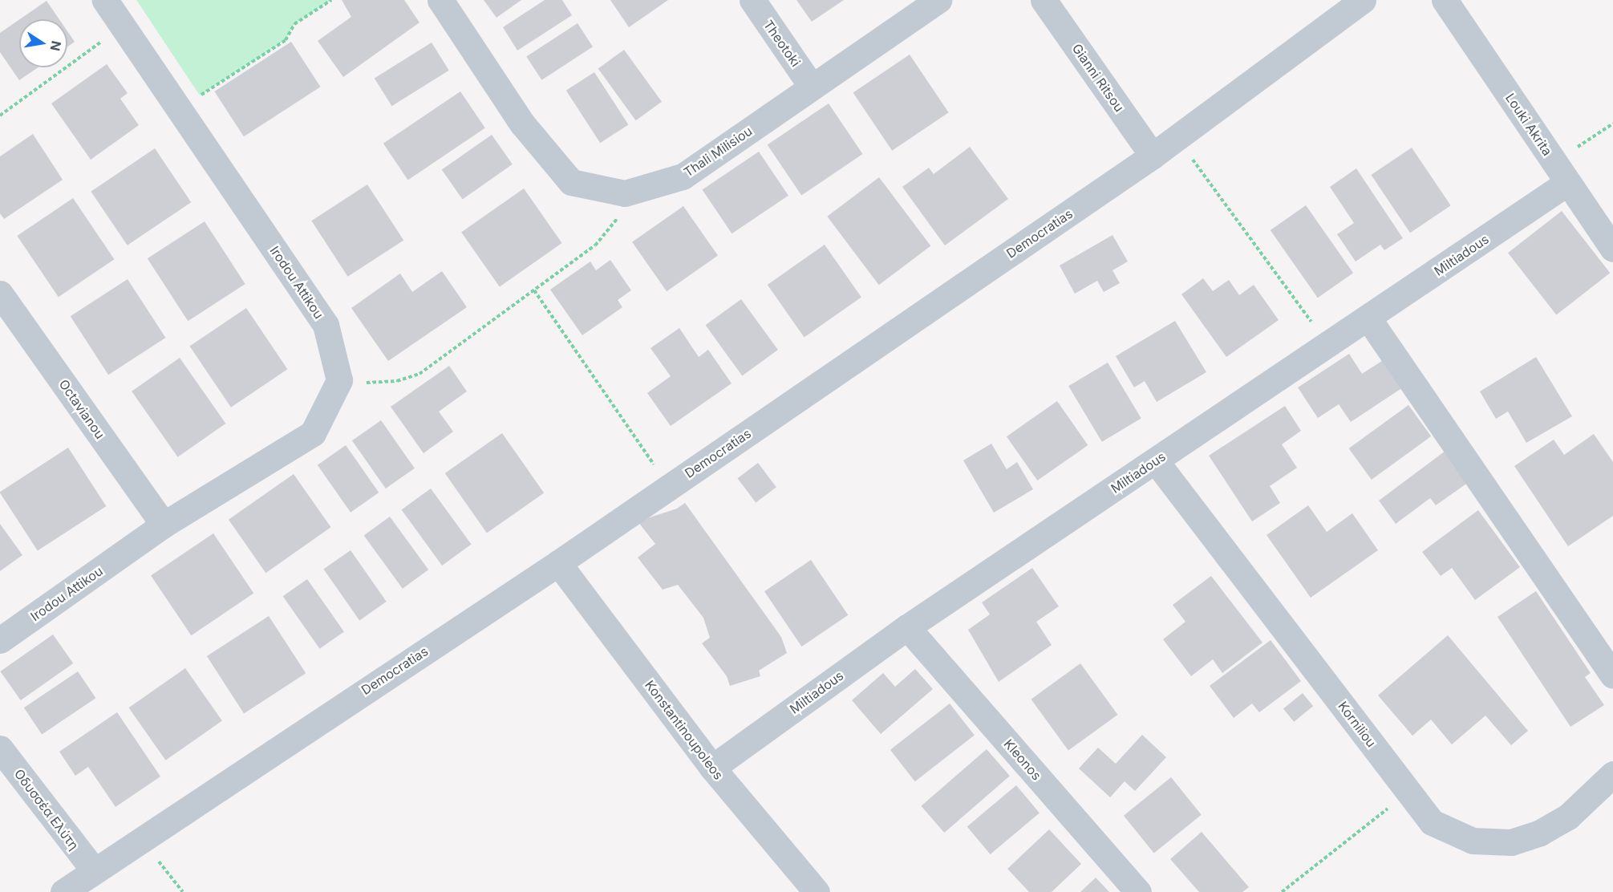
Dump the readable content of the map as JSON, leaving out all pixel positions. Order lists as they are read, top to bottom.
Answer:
{
  "streets": {
    "street": [
      "Theotoki",
      "Gianni Ritsou",
      "Louki Akrita",
      "Thali Milisiou",
      "Democratias",
      "Miltiadous",
      "Irodou Attikou",
      "Octavianou",
      "Korniliou",
      "Konstantinoupoleos",
      "Kleonos",
      "Οδυσσέα Ελύτη"
    ]
  },
  "crossings": [
    ["Theotoki", "Thali Milisiou"],
    ["Gianni Ritsou", "Democratias"],
    ["Louki Akrita", "Miltiadous"],
    ["Democratias", "Konstantinoupoleos"],
    ["Democratias", "Οδυσσέα Ελύτη"],
    ["Miltiadous", "Korniliou"],
    ["Miltiadous", "Konstantinoupoleos"],
    ["Miltiadous", "Kleonos"],
    ["Irodou Attikou", "Octavianou"]
  ],
  "north": "right"
}
